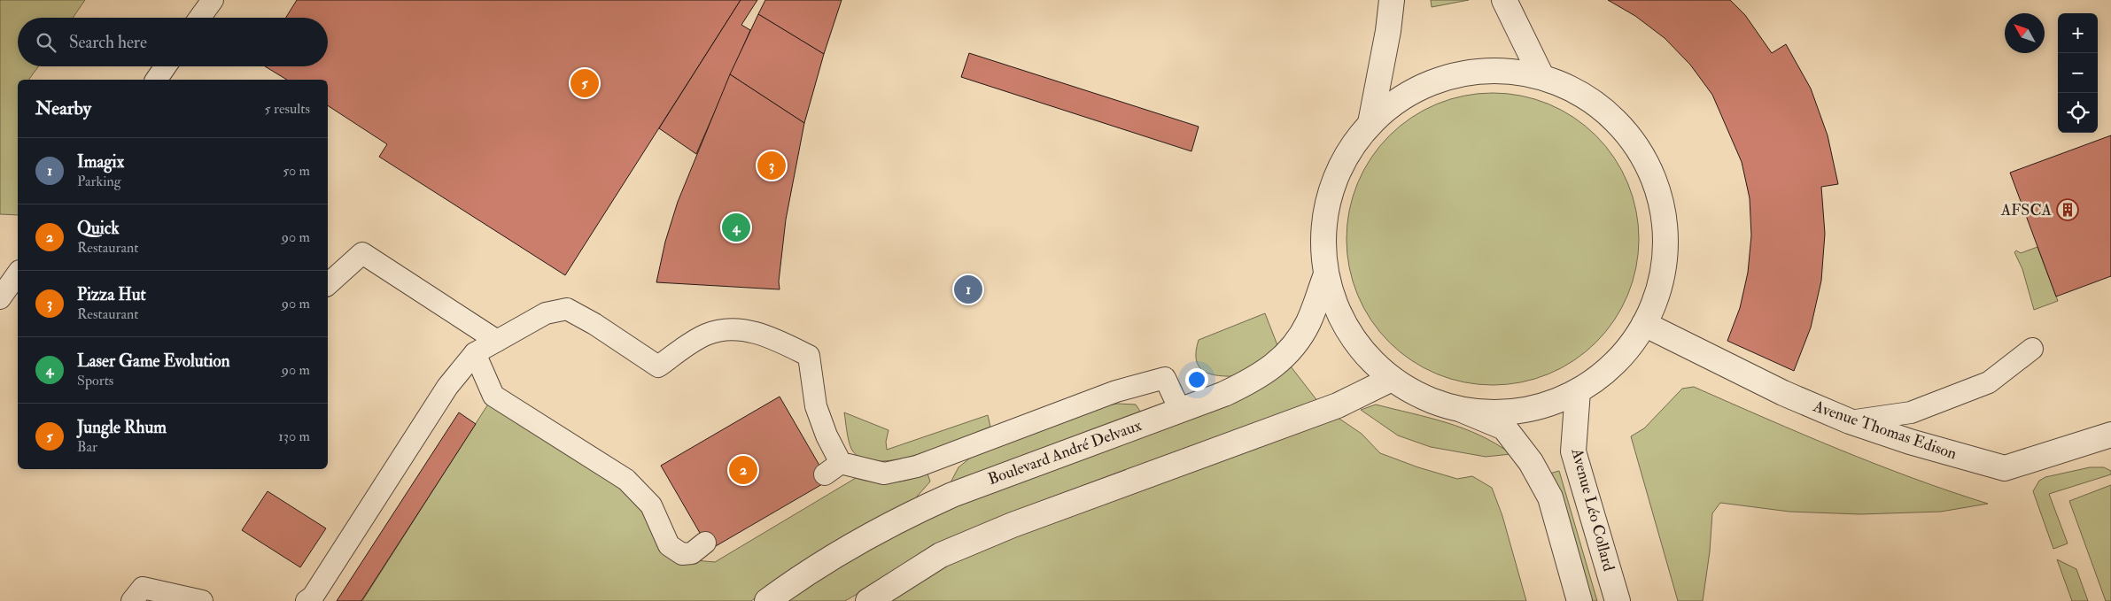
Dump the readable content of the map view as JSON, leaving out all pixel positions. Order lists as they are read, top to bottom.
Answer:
{
  "streets": {
    "street": ["Avenue Thomas Edison", "Boulevard André Delvaux", "Avenue Léo Collard"]
  },
  "places": {
    "building": ["AFSCA"]
  },
  "north": "top left",
  "page": {
    "map_buttons": ["+", "−"],
    "search": "Search here",
    "pins": [
      "5",
      "3",
      "4",
      "1",
      "2"
    ],
    "heading": ["Nearby", "5 results"],
    "list": [
      {
        "mark": "1",
        "name": "Imagix",
        "note": "Parking",
        "value": "50 m"
      },
      {
        "mark": "2",
        "name": "Quick",
        "note": "Restaurant",
        "value": "90 m"
      },
      {
        "mark": "3",
        "name": "Pizza Hut",
        "note": "Restaurant",
        "value": "90 m"
      },
      {
        "mark": "4",
        "name": "Laser Game Evolution",
        "note": "Sports",
        "value": "90 m"
      },
      {
        "mark": "5",
        "name": "Jungle Rhum",
        "note": "Bar",
        "value": "130 m"
      }
    ]
  }
}
